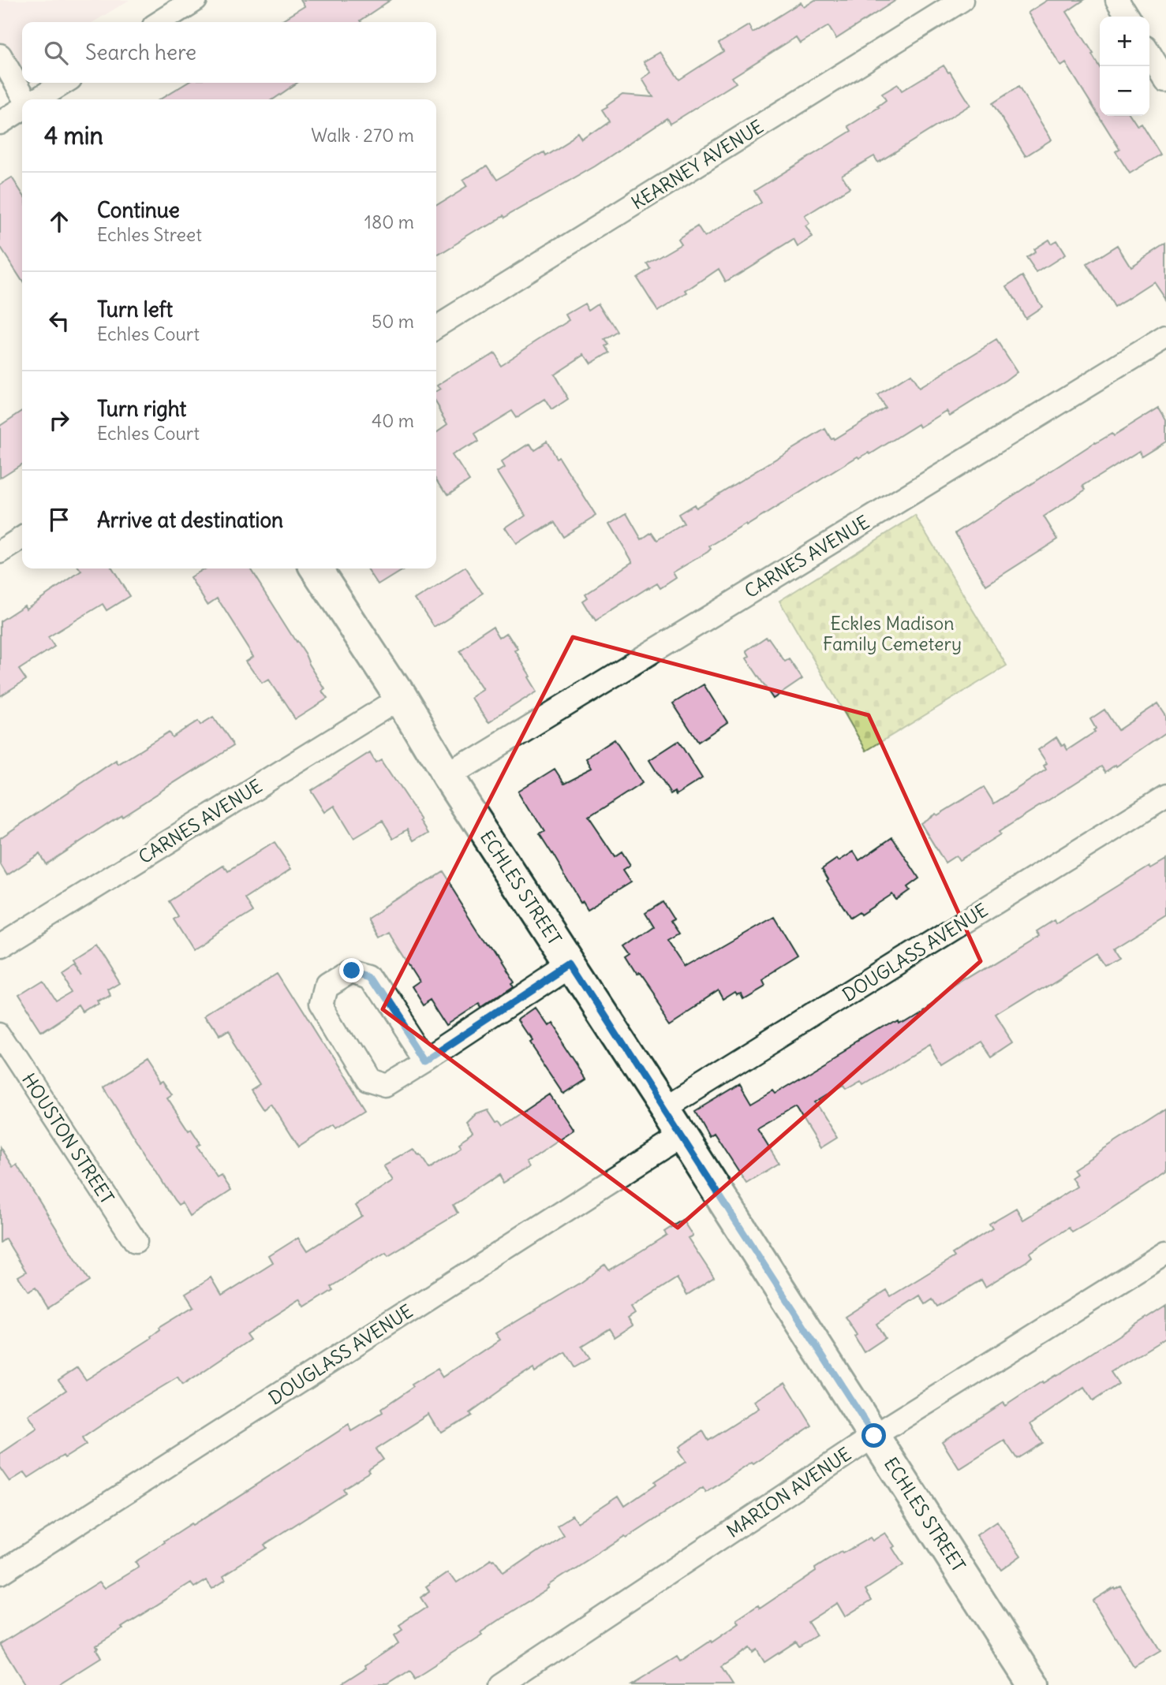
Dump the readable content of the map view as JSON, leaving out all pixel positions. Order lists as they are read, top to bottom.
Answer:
{
  "streets": {
    "street": [
      "KEARNEY AVENUE",
      "CARNES AVENUE",
      "ECHLES STREET",
      "DOUGLASS AVENUE",
      "HOUSTON STREET",
      "MARION AVENUE"
    ]
  },
  "crossings": [
    ["CARNES AVENUE", "ECHLES STREET"],
    ["ECHLES STREET", "DOUGLASS AVENUE"],
    ["ECHLES STREET", "MARION AVENUE"]
  ],
  "parks": ["Eckles Madison Family Cemetery"],
  "page": {
    "map_buttons": ["+", "−"],
    "search": "Search here",
    "heading": ["4 min", "Walk · 270 m"],
    "list": [
      ["Continue", "Echles Street", "180 m"],
      ["Turn left", "Echles Court", "50 m"],
      ["Turn right", "Echles Court", "40 m"],
      "Arrive at destination"
    ]
  }
}
